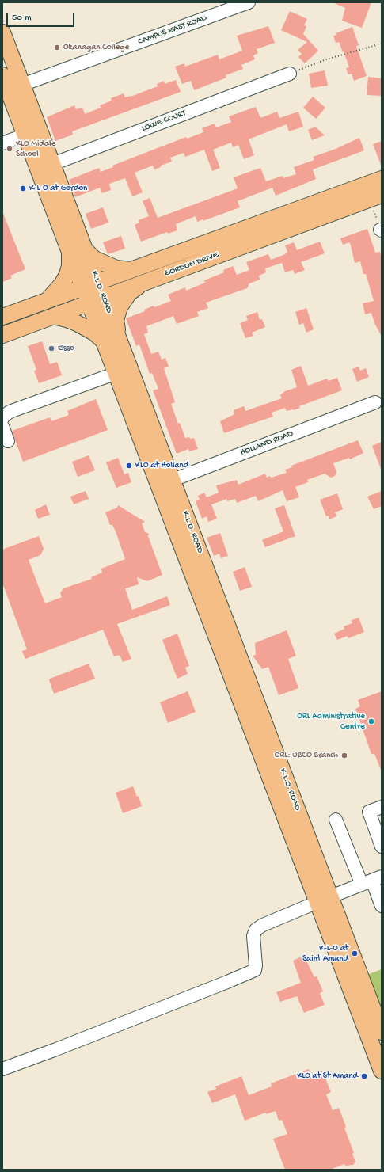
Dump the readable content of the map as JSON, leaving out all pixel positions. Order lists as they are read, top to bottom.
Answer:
{
  "streets": {
    "main road": ["GORDON DRIVE", "K.L.O. ROAD"],
    "street": ["CAMPUS EAST ROAD", "LOWE COURT", "HOLLAND ROAD"]
  },
  "crossings": [
    ["CAMPUS EAST ROAD", "K.L.O. ROAD"],
    ["LOWE COURT", "K.L.O. ROAD"],
    ["GORDON DRIVE", "K.L.O. ROAD"],
    ["K.L.O. ROAD", "HOLLAND ROAD"]
  ],
  "places": [
    "Okanagan College",
    "KLO Middle School",
    "K-L-O at Gordon",
    "Esso",
    "KLO at Holland",
    "ORL Administrative Centre",
    "ORL: UBCO Branch",
    "K-L-O at Saint Amand",
    "KLO at St Amand"
  ],
  "scale_bar": "50 m"
}
